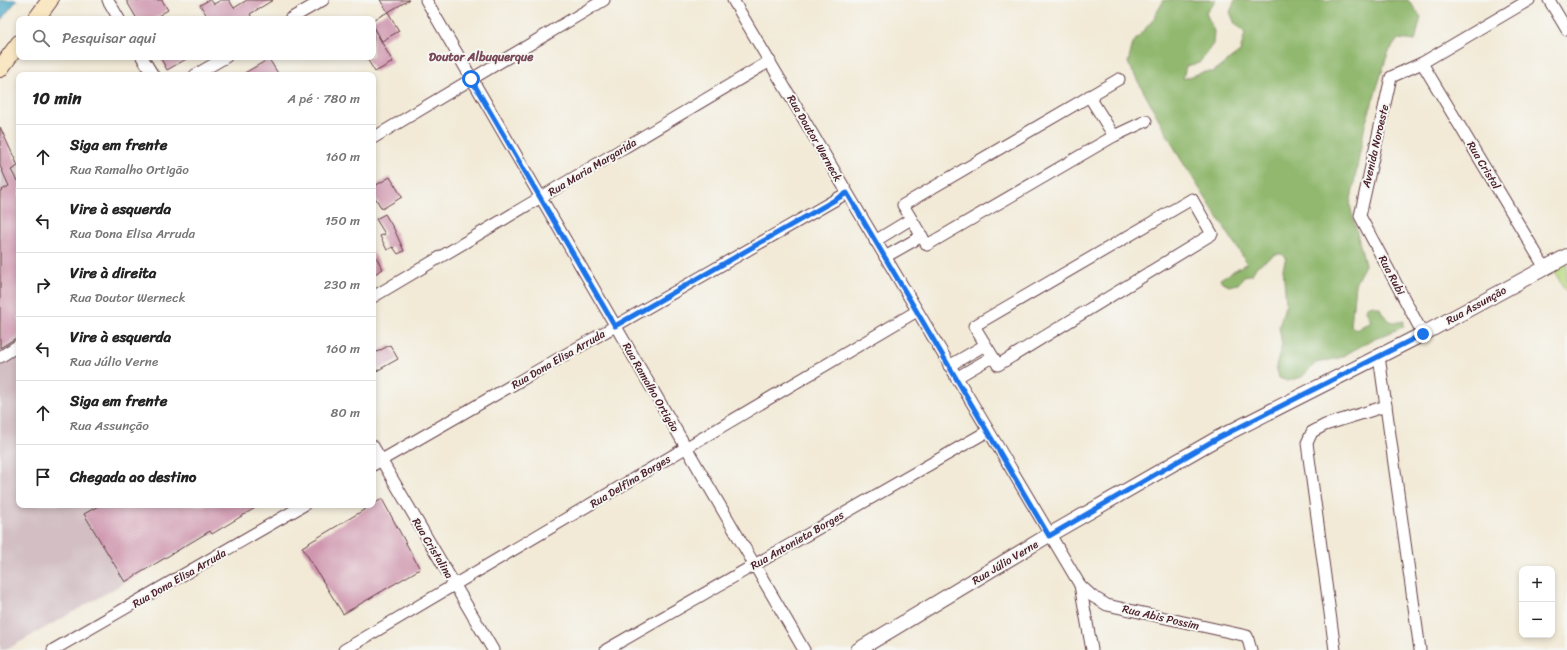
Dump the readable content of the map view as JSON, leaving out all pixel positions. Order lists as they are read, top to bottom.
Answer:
{
  "streets": {
    "street": [
      "Rua Doutor Werneck",
      "Avenida Noroeste",
      "Rua Cristal",
      "Rua Maria Margarida",
      "Rua Rubi",
      "Rua Assunção",
      "Rua Dona Elisa Arruda",
      "Rua Ramalho Ortigão",
      "Rua Delfina Borges",
      "Rua Antonieta Borges",
      "Rua Cristalina",
      "Rua Júlio Verne",
      "Rua Abis Possim"
    ]
  },
  "crossings": [
    ["Rua Doutor Werneck", "Rua Maria Margarida"],
    ["Rua Doutor Werneck", "Rua Dona Elisa Arruda"],
    ["Rua Doutor Werneck", "Rua Delfina Borges"],
    ["Rua Doutor Werneck", "Rua Antonieta Borges"],
    ["Rua Doutor Werneck", "Rua Júlio Verne"],
    ["Rua Doutor Werneck", "Rua Abis Possim"],
    ["Avenida Noroeste", "Rua Cristal"],
    ["Avenida Noroeste", "Rua Rubi"],
    ["Rua Cristal", "Rua Assunção"],
    ["Rua Maria Margarida", "Rua Ramalho Ortigão"],
    ["Rua Rubi", "Rua Assunção"],
    ["Rua Assunção", "Rua Júlio Verne"],
    ["Rua Dona Elisa Arruda", "Rua Ramalho Ortigão"],
    ["Rua Dona Elisa Arruda", "Rua Cristalina"],
    ["Rua Ramalho Ortigão", "Rua Delfina Borges"],
    ["Rua Ramalho Ortigão", "Rua Antonieta Borges"],
    ["Rua Delfina Borges", "Rua Cristalina"]
  ],
  "districts": ["Doutor Albuquerque"],
  "page": {
    "search": "Pesquisar aqui",
    "heading": ["10 min", "A pé · 780 m"],
    "list": [
      ["Siga em frente", "Rua Ramalho Ortigão", "160 m"],
      ["Vire à esquerda", "Rua Dona Elisa Arruda", "150 m"],
      ["Vire à direita", "Rua Doutor Werneck", "230 m"],
      ["Vire à esquerda", "Rua Júlio Verne", "160 m"],
      ["Siga em frente", "Rua Assunção", "80 m"],
      "Chegada ao destino"
    ],
    "map_buttons": ["+", "−"]
  }
}
